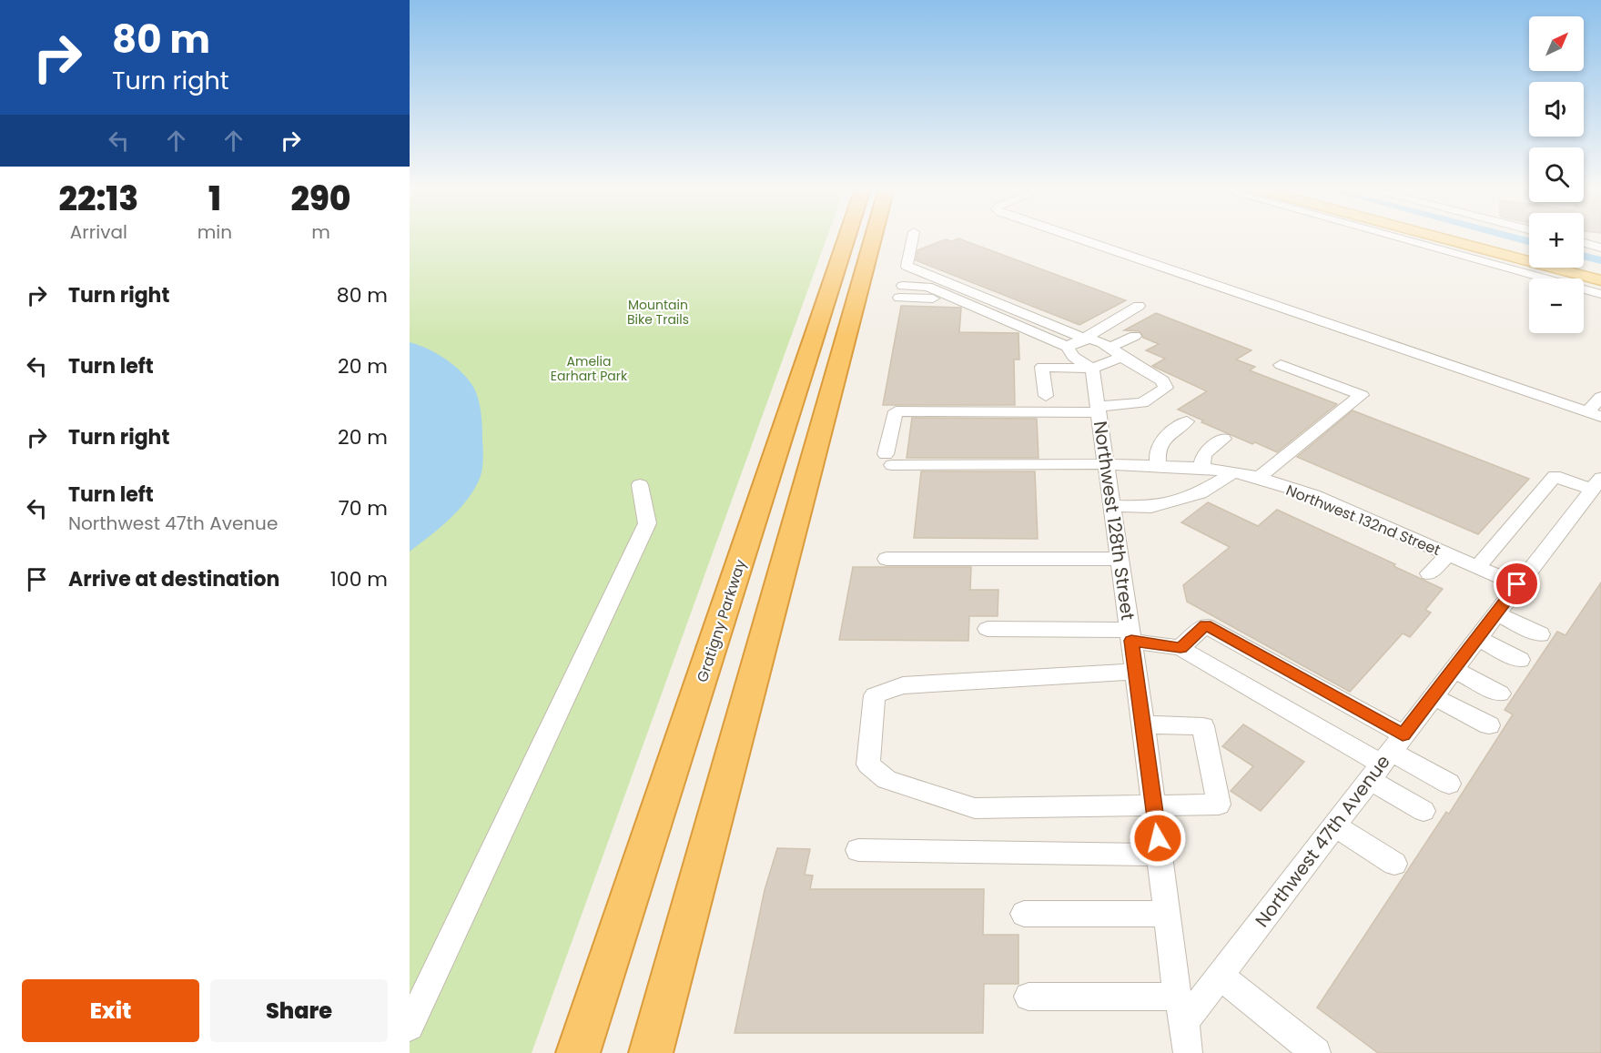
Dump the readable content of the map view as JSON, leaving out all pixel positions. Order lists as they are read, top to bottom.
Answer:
{
  "streets": {
    "highway": ["Gratigny Parkway"],
    "street": ["Northwest 132nd Street", "Northwest 128th Street", "Northwest 47th Avenue"]
  },
  "crossings": [
    ["Northwest 132nd Street", "Northwest 128th Street"],
    ["Northwest 132nd Street", "Northwest 47th Avenue"],
    ["Northwest 128th Street", "Northwest 47th Avenue"]
  ],
  "parks": ["Mountain Bike Trails", "Amelia Earhart Park"],
  "north": "top right",
  "page": {
    "turn": ["80 m", "Turn right"],
    "map_buttons": ["+", "−"],
    "eta": [
      "22:13",
      "Arrival",
      "1",
      "min",
      "290",
      "m"
    ],
    "list": [
      {
        "name": "Turn right",
        "value": "80 m"
      },
      {
        "name": "Turn left",
        "value": "20 m"
      },
      {
        "name": "Turn right",
        "value": "20 m"
      },
      {
        "name": "Turn left",
        "note": "Northwest 47th Avenue",
        "value": "70 m"
      },
      {
        "name": "Arrive at destination",
        "value": "100 m"
      }
    ],
    "buttons": ["Exit", "Share"]
  }
}
